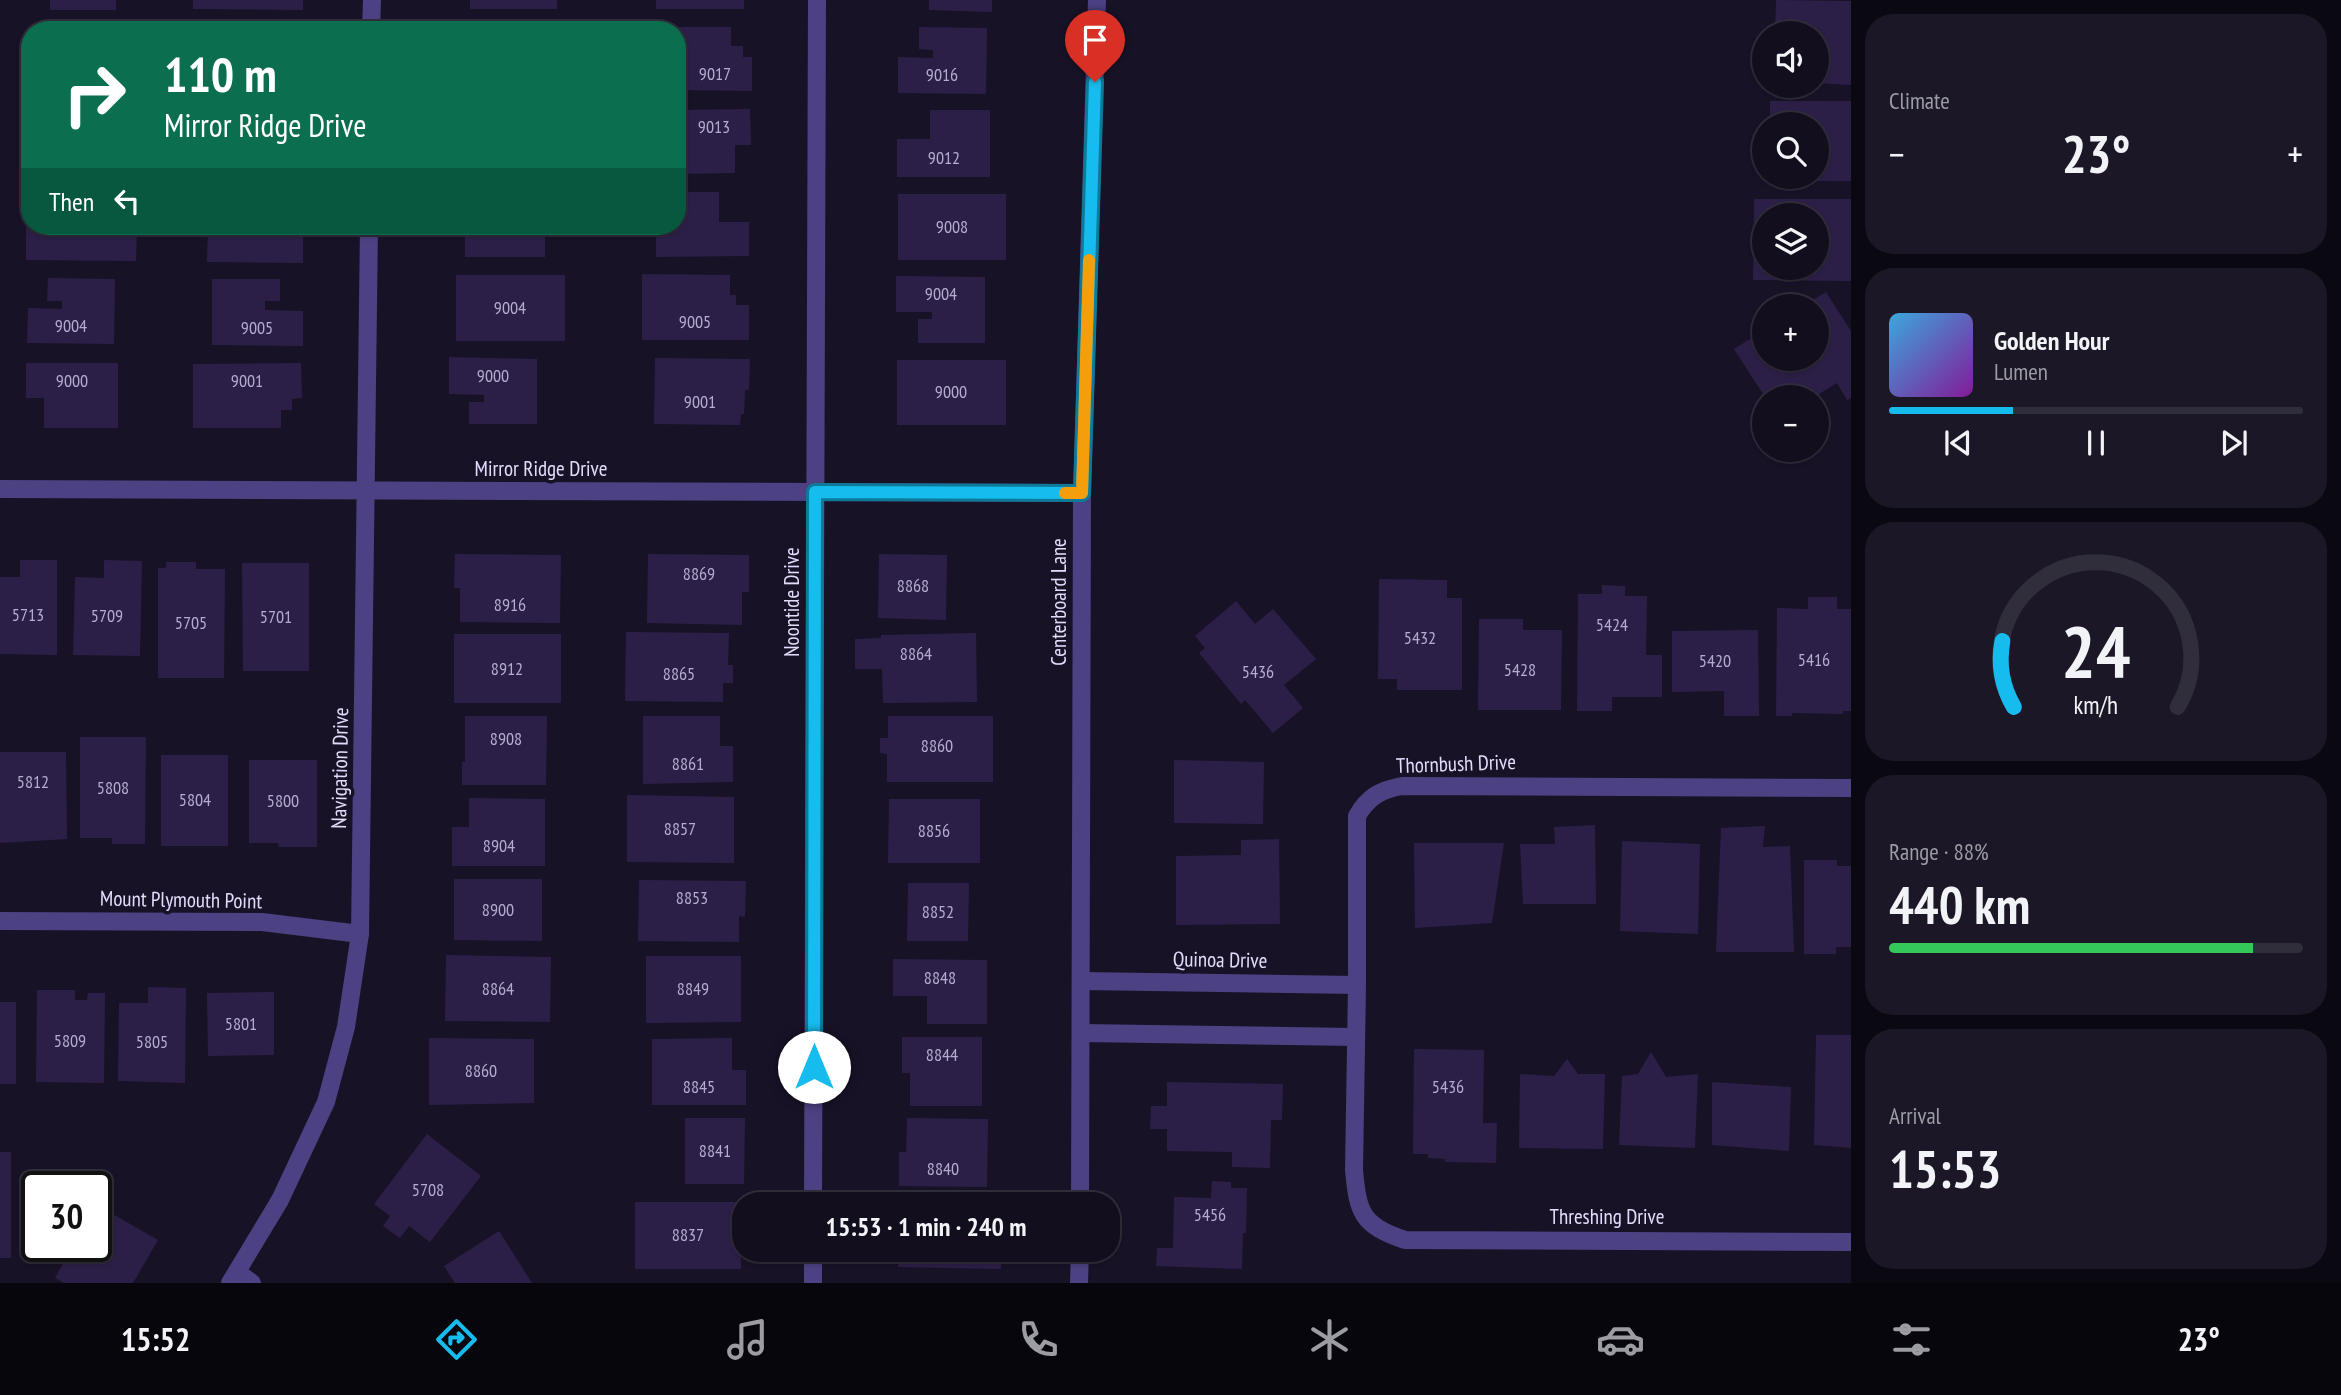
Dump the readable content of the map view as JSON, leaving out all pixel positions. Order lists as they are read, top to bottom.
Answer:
{
  "streets": {
    "street": [
      "Mirror Ridge Drive",
      "Noontide Drive",
      "Centerboard Lane",
      "Thornbush Drive",
      "Navigation Drive",
      "Mount Plymouth Point",
      "Quinoa Drive",
      "Threshing Drive"
    ]
  },
  "crossings": [
    ["Mirror Ridge Drive", "Noontide Drive"],
    ["Mirror Ridge Drive", "Centerboard Lane"],
    ["Mirror Ridge Drive", "Navigation Drive"],
    ["Centerboard Lane", "Quinoa Drive"],
    ["Thornbush Drive", "Quinoa Drive"],
    ["Thornbush Drive", "Threshing Drive"],
    ["Navigation Drive", "Mount Plymouth Point"]
  ],
  "house_numbers": [
    "9017",
    "9016",
    "9013",
    "9012",
    "9008",
    "9004",
    "9004",
    "9005",
    "9004",
    "9005",
    "9000",
    "9000",
    "9001",
    "9000",
    "9001",
    "8869",
    "8868",
    "8916",
    "5713",
    "5709",
    "5701",
    "5705",
    "5424",
    "5432",
    "8864",
    "5416",
    "5420",
    "8912",
    "5428",
    "5436",
    "8865",
    "8908",
    "8860",
    "8861",
    "5812",
    "5808",
    "5804",
    "5800",
    "8857",
    "8856",
    "8904",
    "8853",
    "8900",
    "8852",
    "8848",
    "8864",
    "8849",
    "5801",
    "5809",
    "5805",
    "8844",
    "8860",
    "8845",
    "5436",
    "8841",
    "8840",
    "5708",
    "5456",
    "8837"
  ],
  "page": {
    "tile": [
      "Climate",
      ["Range · 88%", "440 km"],
      ["Arrival", "15:53"]
    ],
    "map_buttons": ["+", "−"],
    "turn": ["110 m", "Mirror Ridge Drive"],
    "heat": ["−", "23°", "+"],
    "then": "Then",
    "song": ["Golden Hour", "Lumen"],
    "limit": "30",
    "trip": "15:53 · 1 min · 240 m",
    "tabs": ["15:52", "23°"],
    "gauge": ["24", "km/h"]
  }
}
